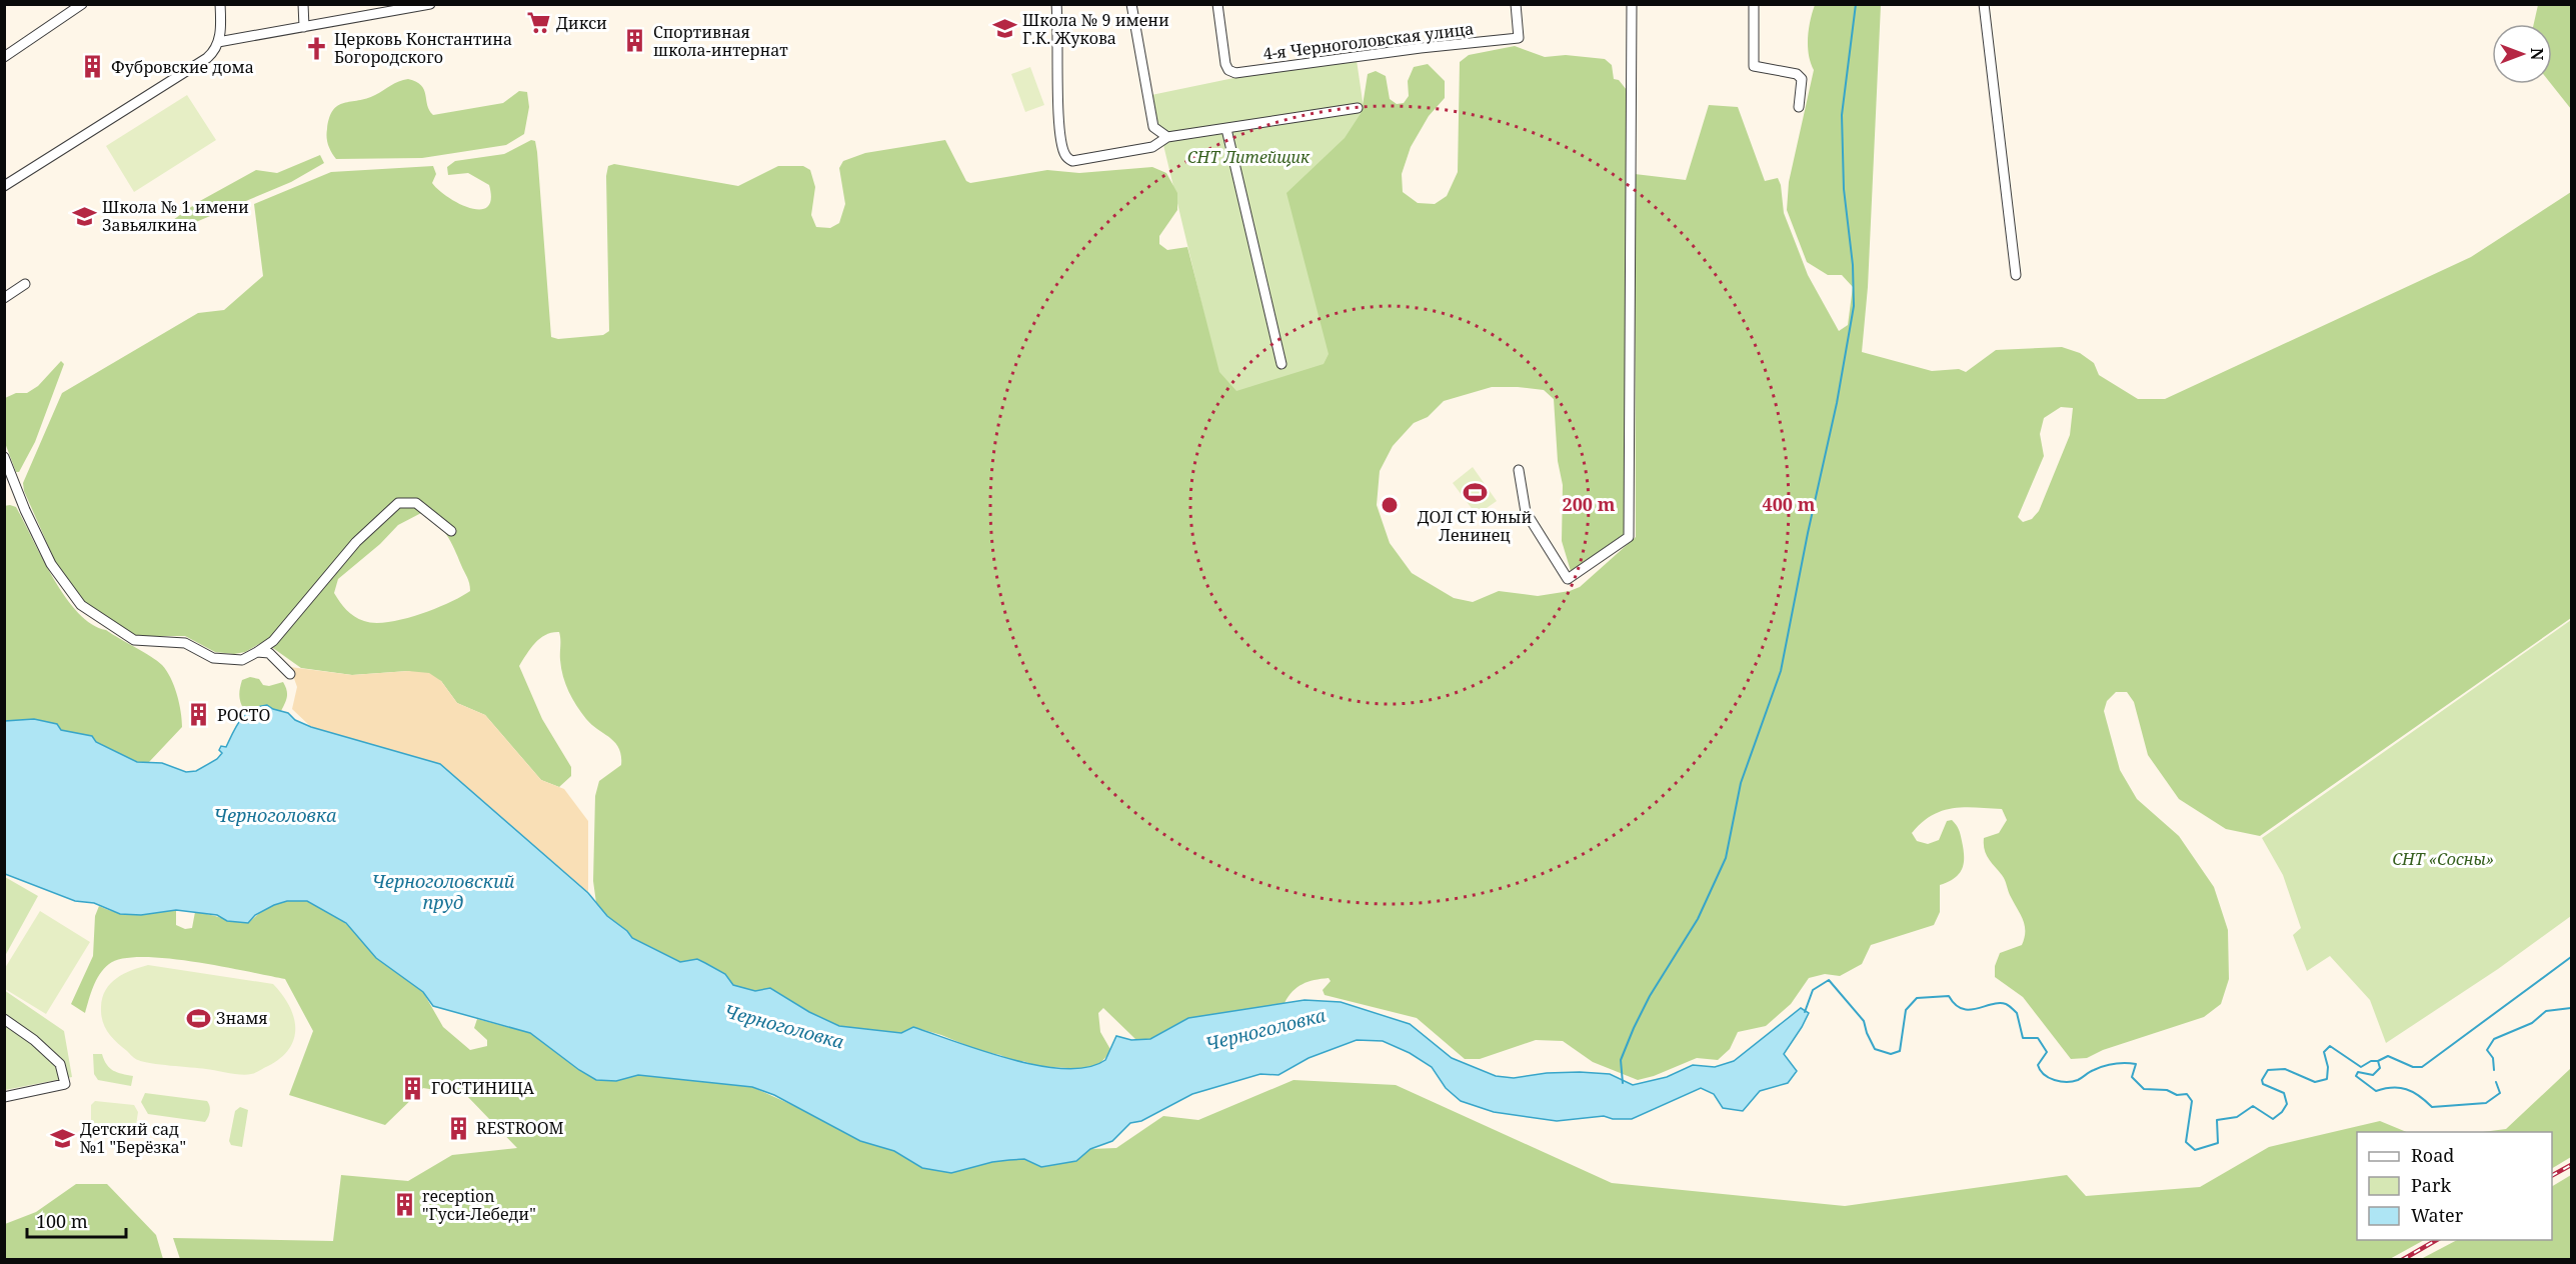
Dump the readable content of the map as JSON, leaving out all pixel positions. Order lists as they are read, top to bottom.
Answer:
{
  "streets": {
    "street": ["4-я Черноголовская улица"]
  },
  "water": ["Черноголовка", "Черноголовский пруд"],
  "parks": ["СНТ Литейщик", "СНТ «Сосны»"],
  "places": {
    "supermarket": ["Дикси"],
    "school or university": ["Школа № 9 имени Г.К. Жукова", "Школа № 1 имени Завьялкина", "Детский сад №1 \"Берёзка\""],
    "building": [
      "Спортивная школа-интернат",
      "Фубровские дома",
      "РОСТО",
      "ГОСТИНИЦА",
      "RESTROOM",
      "reception \"Гуси-Лебеди\""
    ],
    "church": ["Церковь Константина Богородского"],
    "sports": ["ДОЛ СТ Юный Ленинец", "Знамя"]
  },
  "legend": ["Road", "Park", "Water"],
  "scale_bar": "100 m",
  "north": "right",
  "rings": ["200 m", "400 m"]
}
